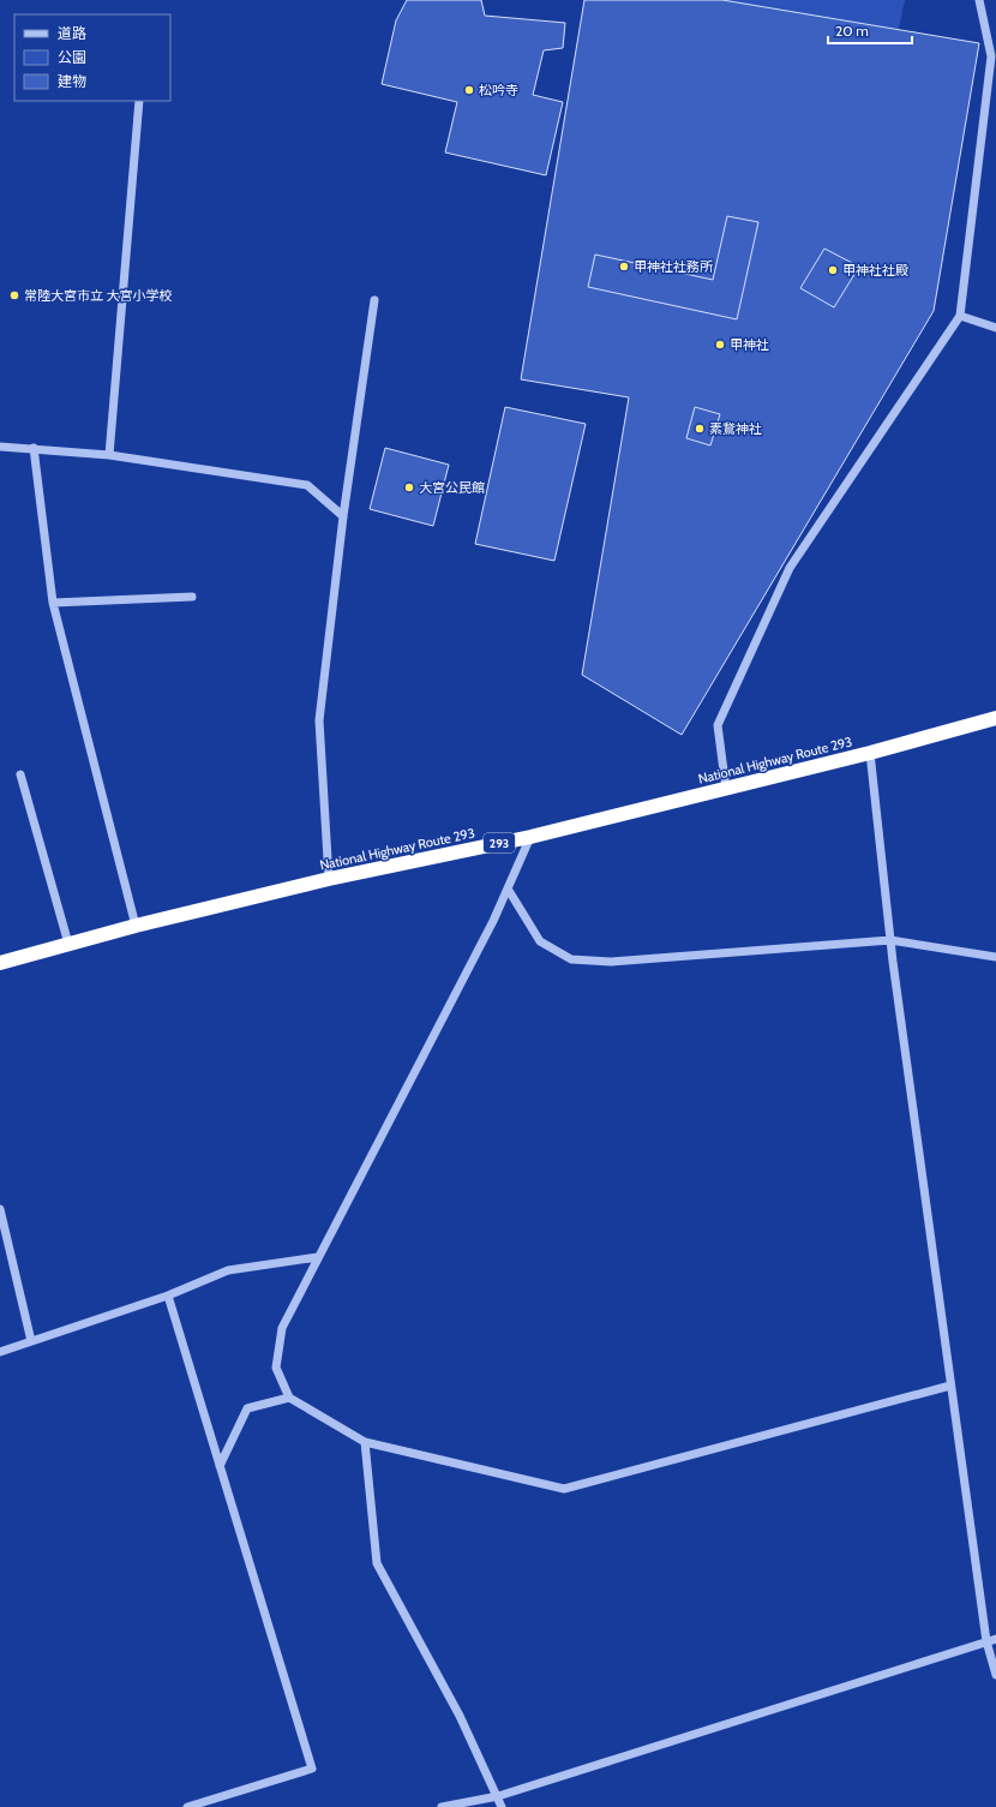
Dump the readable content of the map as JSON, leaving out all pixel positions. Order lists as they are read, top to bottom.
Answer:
{
  "streets": {
    "highway": ["National Highway Route 293", "293"]
  },
  "places": [
    "松吟寺",
    "甲神社社務所",
    "甲神社社殿",
    "常陸大宮市立 大宮小学校",
    "甲神社",
    "素鵞神社",
    "大宮公民館"
  ],
  "legend": ["道路", "公園", "建物"],
  "scale_bar": "20 m"
}
